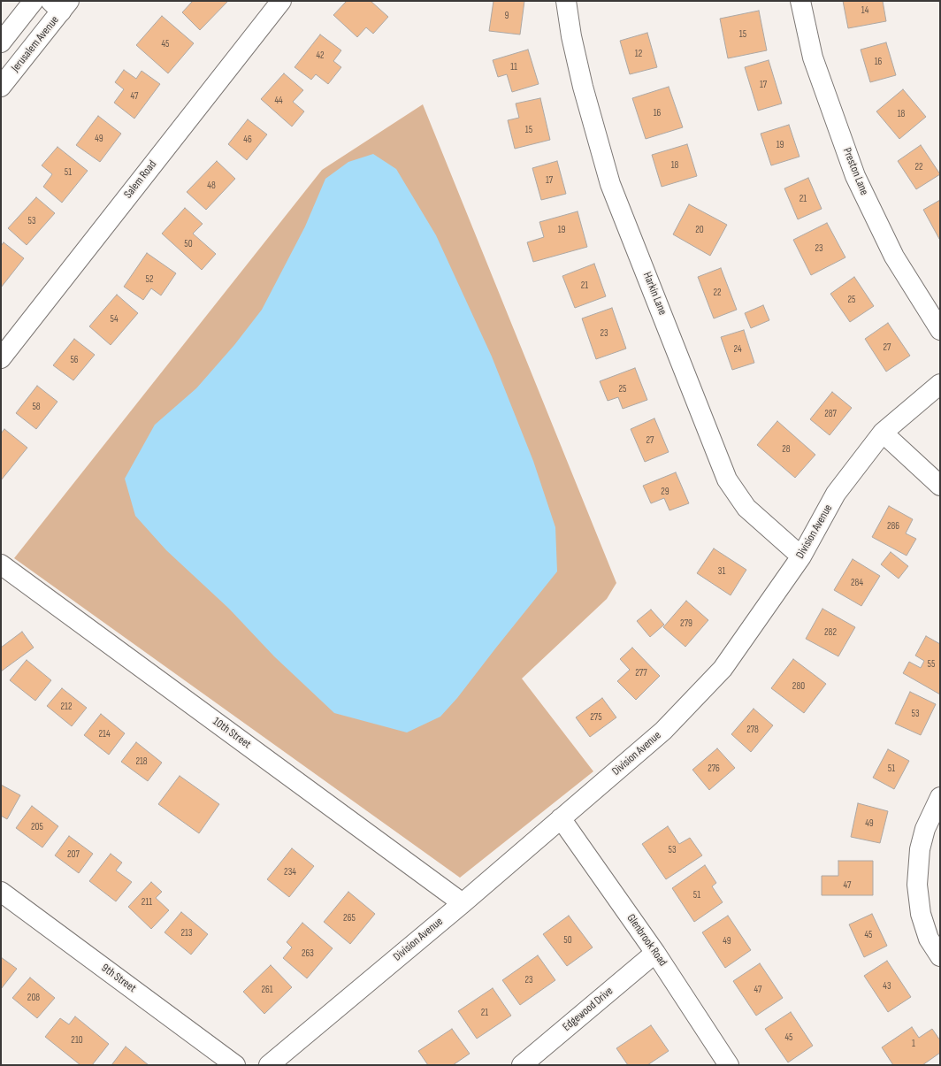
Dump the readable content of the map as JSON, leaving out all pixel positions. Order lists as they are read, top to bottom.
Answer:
{
  "streets": {
    "street": [
      "Jerusalem Avenue",
      "Preston Lane",
      "Salem Road",
      "Harkin Lane",
      "Division Avenue",
      "10th Street",
      "Glenbrook Road",
      "9th Street",
      "Edgewood Drive"
    ]
  },
  "crossings": [
    ["Harkin Lane", "Division Avenue"],
    ["Division Avenue", "10th Street"],
    ["Division Avenue", "Glenbrook Road"],
    ["Glenbrook Road", "Edgewood Drive"]
  ],
  "house_numbers": [
    "14",
    "9",
    "15",
    "45",
    "12",
    "42",
    "16",
    "11",
    "17",
    "47",
    "44",
    "16",
    "18",
    "15",
    "49",
    "46",
    "19",
    "18",
    "22",
    "51",
    "17",
    "48",
    "21",
    "53",
    "19",
    "20",
    "50",
    "23",
    "52",
    "21",
    "22",
    "25",
    "54",
    "23",
    "27",
    "24",
    "56",
    "25",
    "58",
    "287",
    "27",
    "28",
    "29",
    "286",
    "31",
    "284",
    "279",
    "282",
    "55",
    "277",
    "280",
    "212",
    "53",
    "275",
    "278",
    "214",
    "218",
    "276",
    "51",
    "49",
    "205",
    "53",
    "207",
    "234",
    "47",
    "51",
    "211",
    "265",
    "213",
    "45",
    "50",
    "49",
    "263",
    "23",
    "43",
    "261",
    "47",
    "208",
    "21",
    "45",
    "210",
    "1"
  ]
}
